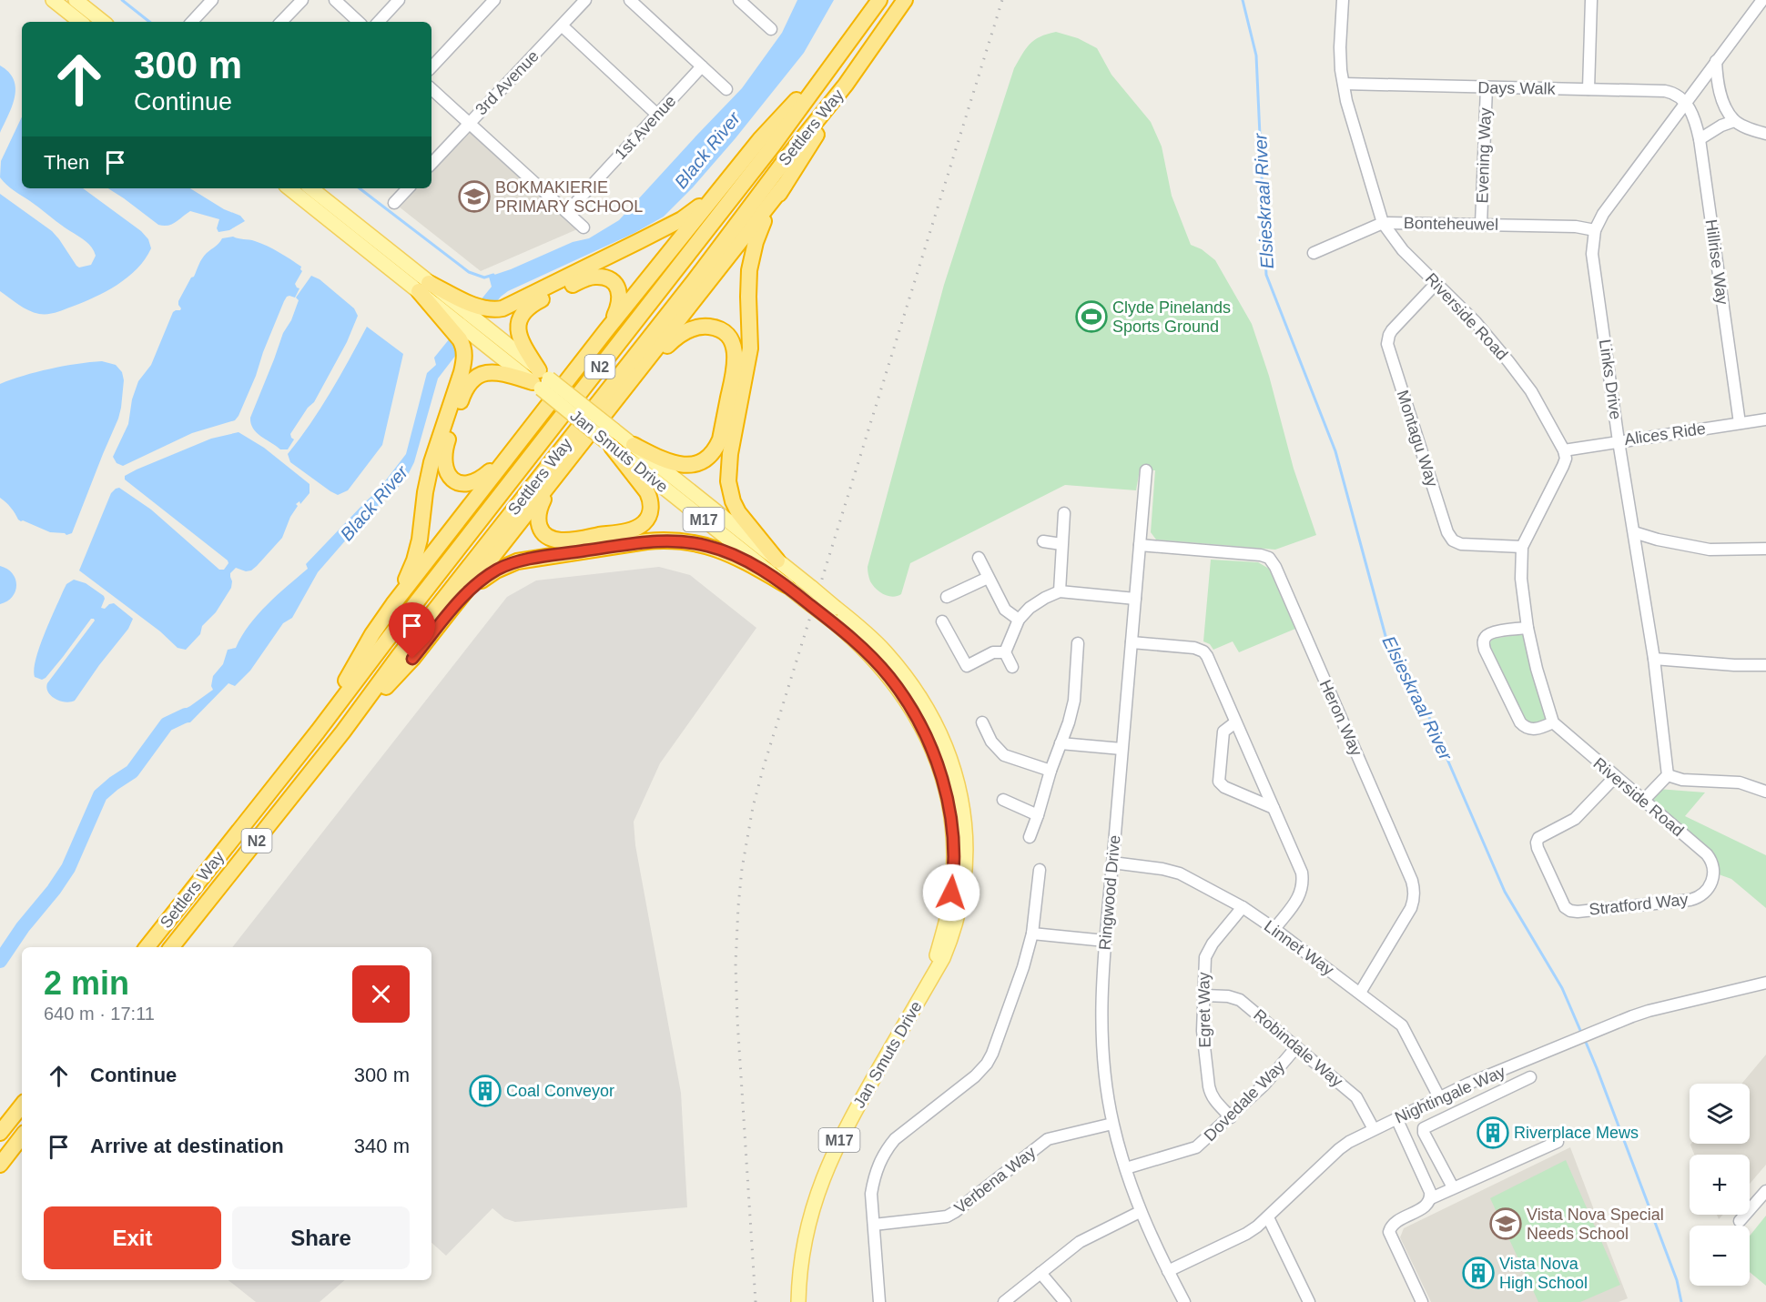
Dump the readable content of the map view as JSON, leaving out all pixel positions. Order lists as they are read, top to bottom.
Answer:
{
  "streets": {
    "highway": ["Settlers Way", "N2"],
    "main road": ["Jan Smuts Drive", "M17"],
    "street": [
      "3rd Avenue",
      "Days Walk",
      "1st Avenue",
      "Evening Way",
      "Bonteheuwel",
      "Hillrise Way",
      "Riverside Road",
      "Links Drive",
      "Alices Ride",
      "Montagu Way",
      "Heron Way",
      "Ringwood Drive",
      "Stratford Way",
      "Linnet Way",
      "Egret Way",
      "Robindale Way",
      "Nightingale Way",
      "Dovedale Way",
      "Verbena Way"
    ]
  },
  "crossings": [
    ["Days Walk", "Evening Way"],
    ["Days Walk", "Riverside Road"],
    ["Days Walk", "Links Drive"],
    ["Evening Way", "Bonteheuwel"],
    ["Bonteheuwel", "Riverside Road"],
    ["Bonteheuwel", "Links Drive"],
    ["Hillrise Way", "Links Drive"],
    ["Hillrise Way", "Alices Ride"],
    ["Riverside Road", "Alices Ride"],
    ["Riverside Road", "Montagu Way"],
    ["Riverside Road", "Stratford Way"],
    ["Links Drive", "Alices Ride"],
    ["Heron Way", "Ringwood Drive"],
    ["Heron Way", "Linnet Way"],
    ["Ringwood Drive", "Linnet Way"],
    ["Ringwood Drive", "Nightingale Way"],
    ["Ringwood Drive", "Dovedale Way"],
    ["Ringwood Drive", "Verbena Way"],
    ["Linnet Way", "Egret Way"],
    ["Linnet Way", "Nightingale Way"],
    ["Egret Way", "Robindale Way"],
    ["Egret Way", "Dovedale Way"],
    ["Robindale Way", "Nightingale Way"],
    ["Robindale Way", "Dovedale Way"]
  ],
  "water": ["Black River", "Elsieskraal River"],
  "places": {
    "school or university": ["BOKMAKIERIE PRIMARY SCHOOL", "Vista Nova Special Needs School"],
    "sports": ["Clyde Pinelands Sports Ground"],
    "building": ["Coal Conveyor", "Riverplace Mews", "Vista Nova High School"]
  },
  "page": {
    "turn": ["300 m", "Continue"],
    "then": "Then",
    "heading": ["2 min", "640 m · 17:11"],
    "list": [
      {
        "name": "Continue",
        "value": "300 m"
      },
      {
        "name": "Arrive at destination",
        "value": "340 m"
      }
    ],
    "map_buttons": ["+", "−"],
    "buttons": ["Exit", "Share"]
  }
}
